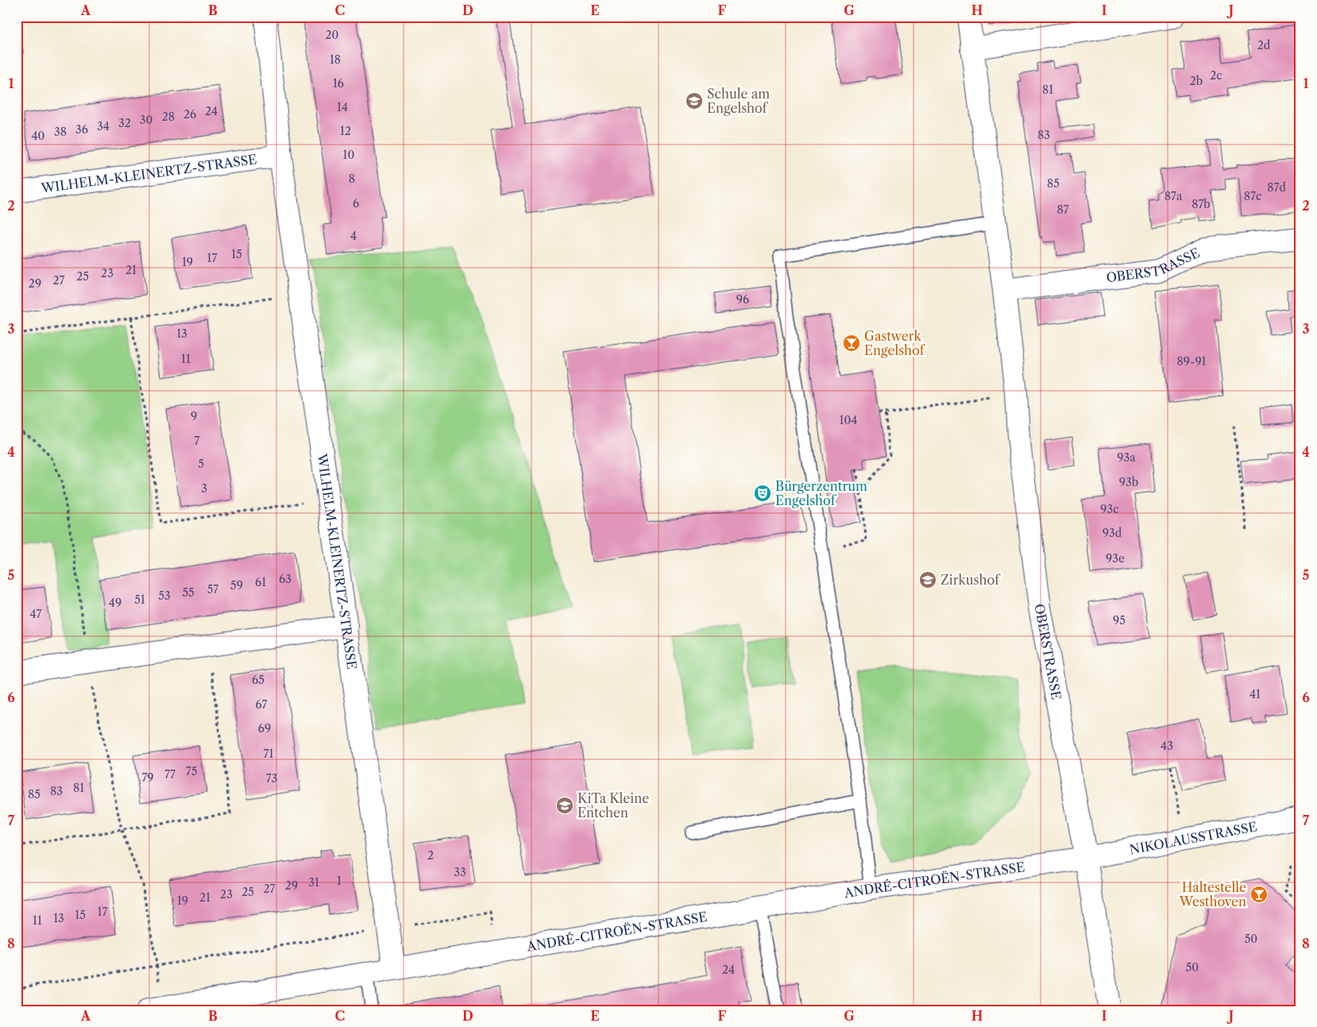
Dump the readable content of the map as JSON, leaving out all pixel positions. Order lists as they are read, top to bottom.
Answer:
{
  "streets": {
    "street": [
      "WILHELM-KLEINERTZ-STRASSE",
      "OBERSTRASSE",
      "NIKOLAUSSTRASSE",
      "ANDRÉ-CITROËN-STRASSE"
    ]
  },
  "crossings": [
    ["WILHELM-KLEINERTZ-STRASSE", "ANDRÉ-CITROËN-STRASSE"],
    ["OBERSTRASSE", "NIKOLAUSSTRASSE"],
    ["OBERSTRASSE", "ANDRÉ-CITROËN-STRASSE"],
    ["NIKOLAUSSTRASSE", "ANDRÉ-CITROËN-STRASSE"]
  ],
  "places": {
    "school or university": ["Schule am Engelshof", "Zirkushof", "KiTa Kleine Entchen"],
    "bar": ["Gastwerk Engelshof", "Haltestelle Westhoven"],
    "theatre": ["Bürgerzentrum Engelshof"]
  },
  "house_numbers": [
    "20",
    "2d",
    "18",
    "2c",
    "2b",
    "16",
    "81",
    "14",
    "24",
    "26",
    "28",
    "30",
    "32",
    "34",
    "36",
    "12",
    "38",
    "83",
    "40",
    "10",
    "8",
    "85",
    "87d",
    "87a",
    "87c",
    "6",
    "87b",
    "87",
    "4",
    "15",
    "17",
    "19",
    "21",
    "23",
    "25",
    "27",
    "29",
    "96",
    "13",
    "11",
    "89-91",
    "9",
    "104",
    "7",
    "93a",
    "5",
    "93b",
    "3",
    "93c",
    "93d",
    "93e",
    "63",
    "61",
    "59",
    "57",
    "55",
    "53",
    "51",
    "49",
    "47",
    "95",
    "65",
    "41",
    "67",
    "69",
    "43",
    "71",
    "75",
    "77",
    "79",
    "73",
    "81",
    "83",
    "85",
    "2",
    "33",
    "1",
    "31",
    "29",
    "27",
    "25",
    "23",
    "21",
    "19",
    "17",
    "15",
    "13",
    "11",
    "50",
    "50",
    "24"
  ],
  "grid": {
    "columns": [
      "A",
      "B",
      "C",
      "D",
      "E",
      "F",
      "G",
      "H",
      "I",
      "J"
    ],
    "rows": [
      "1",
      "2",
      "3",
      "4",
      "5",
      "6",
      "7",
      "8"
    ]
  }
}
